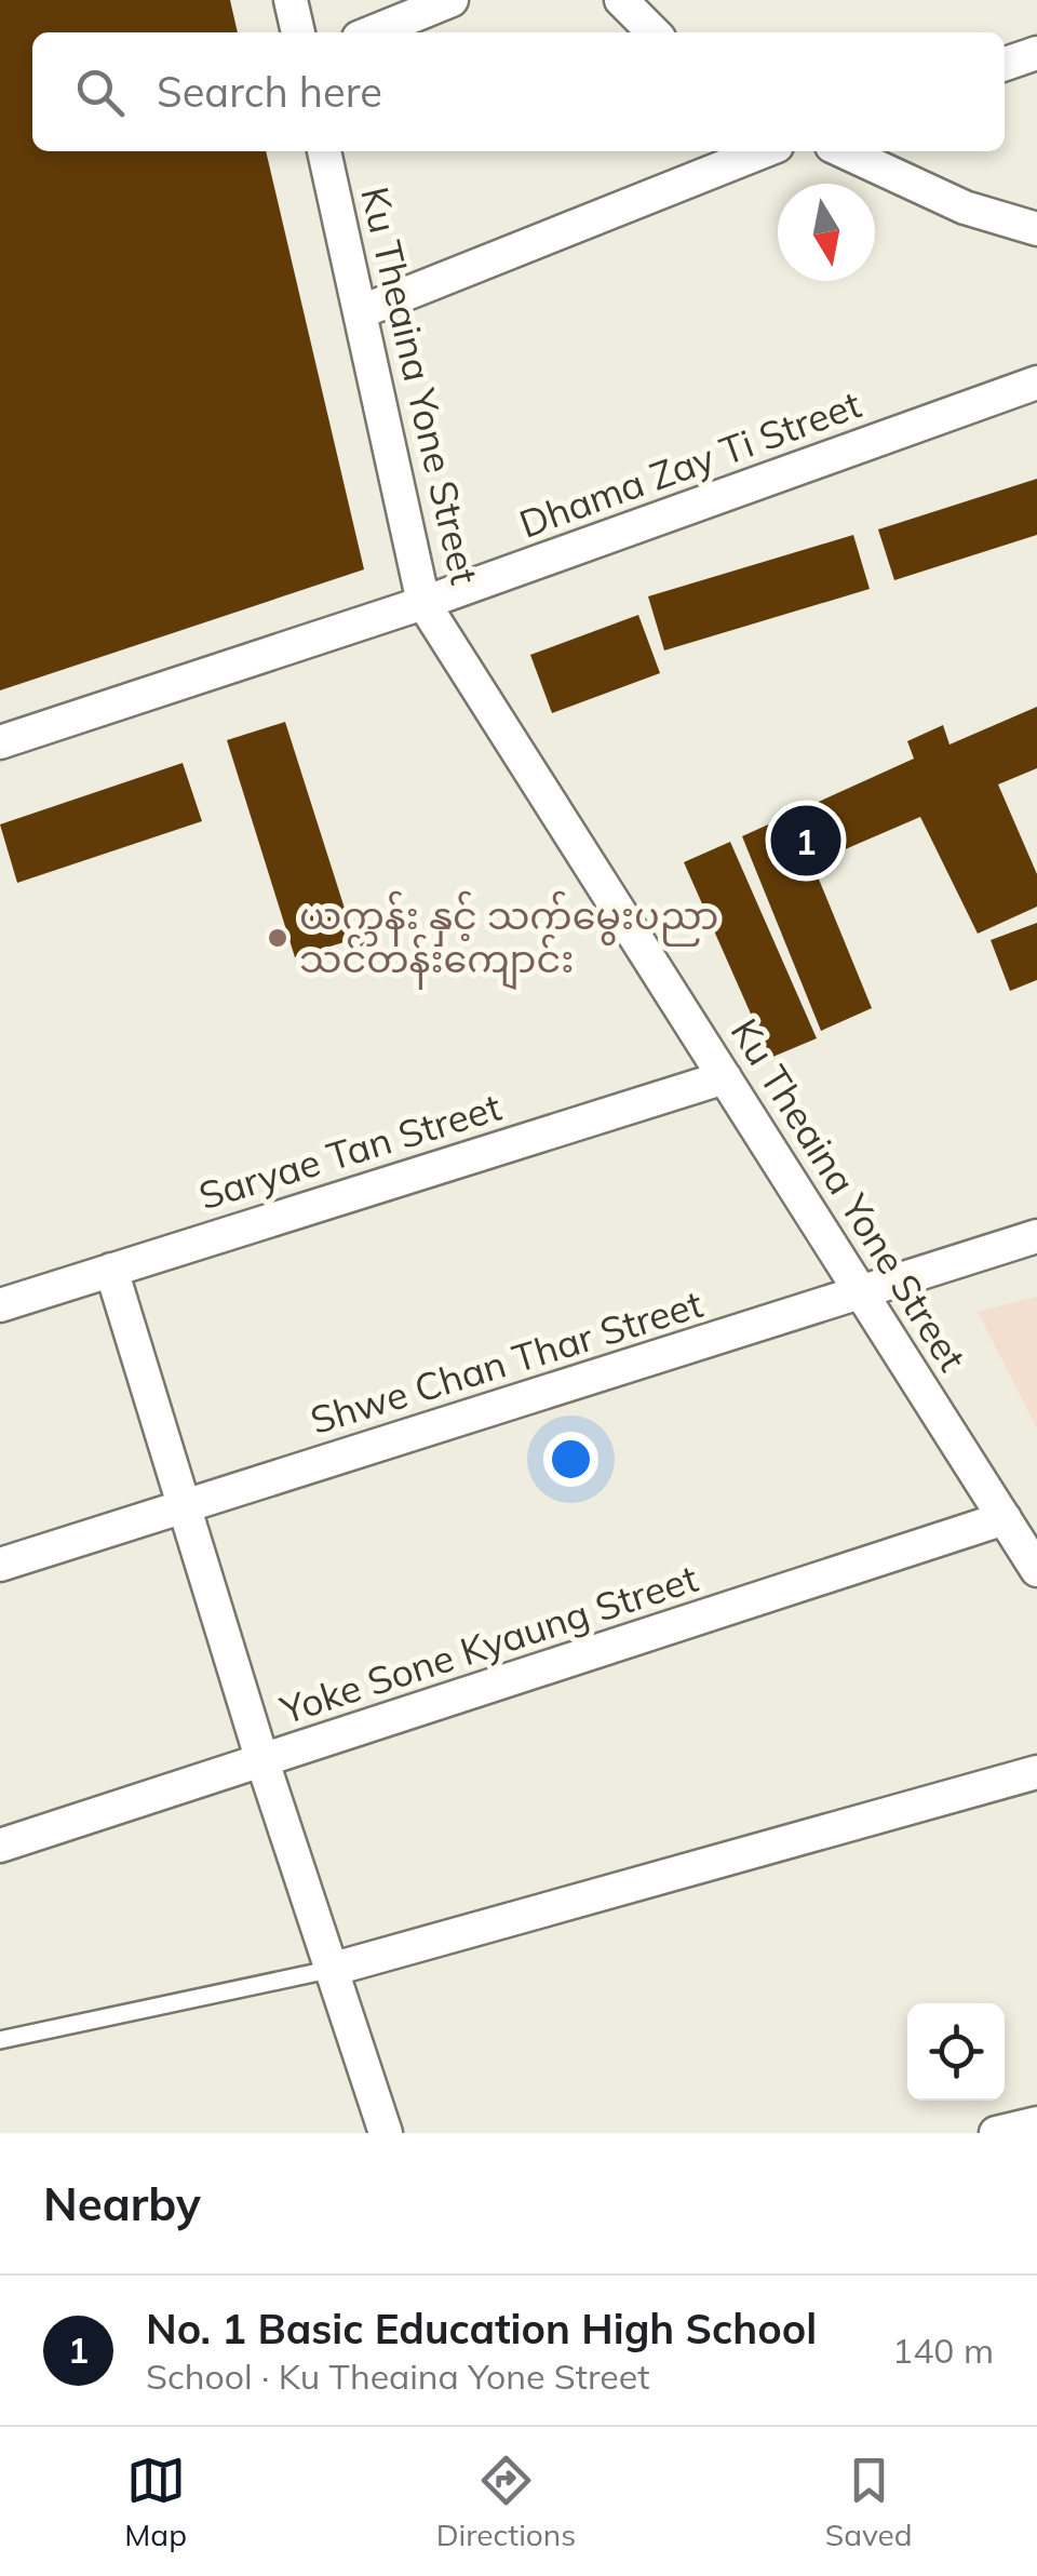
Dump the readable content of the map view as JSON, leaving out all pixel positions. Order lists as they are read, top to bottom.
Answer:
{
  "streets": {
    "street": [
      "Ku Theaina Yone Street",
      "Dhama Zay Ti Street",
      "Saryae Tan Street",
      "Shwe Chan Thar Street",
      "Yoke Sone Kyaung Street"
    ]
  },
  "crossings": [
    ["Ku Theaina Yone Street", "Dhama Zay Ti Street"],
    ["Ku Theaina Yone Street", "Saryae Tan Street"],
    ["Ku Theaina Yone Street", "Shwe Chan Thar Street"],
    ["Ku Theaina Yone Street", "Yoke Sone Kyaung Street"]
  ],
  "places": ["ယက္ကန်း နှင့် သက်မွေးပညာ သင်တန်းကျောင်း"],
  "north": "bottom",
  "page": {
    "search": "Search here",
    "pins": "1",
    "heading": "Nearby",
    "list": [
      {
        "mark": "1",
        "name": "No. 1 Basic Education High School",
        "note": "School · Ku Theaina Yone Street",
        "value": "140 m"
      }
    ],
    "nav": ["Map", "Directions", "Saved"]
  }
}
